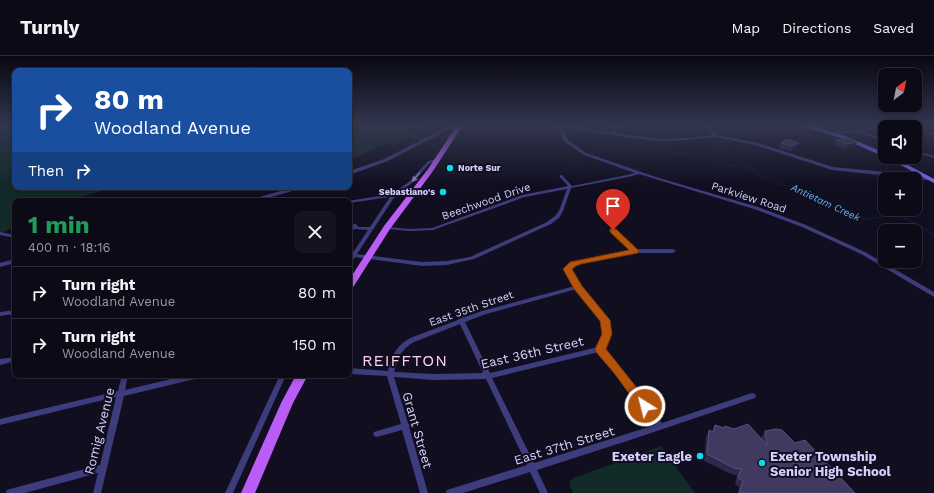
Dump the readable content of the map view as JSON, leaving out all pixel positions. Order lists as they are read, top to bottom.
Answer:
{
  "streets": {
    "street": [
      "Parkview Road",
      "Beechwood Drive",
      "East 35th Street",
      "East 36th Street",
      "Grant Street",
      "Romig Avenue",
      "East 37th Street"
    ]
  },
  "crossings": [
    ["Parkview Road", "Beechwood Drive"],
    ["East 35th Street", "East 36th Street"],
    ["East 35th Street", "Grant Street"],
    ["East 36th Street", "Grant Street"]
  ],
  "districts": ["REIFFTON"],
  "water": ["Antietam Creek"],
  "places": [
    "Norte Sur",
    "Sebastiano's",
    "Exeter Eagle",
    "Exeter Township Senior High School"
  ],
  "north": "top right",
  "page": {
    "header": "Turnly",
    "nav": ["Map", "Directions", "Saved"],
    "map_buttons": ["+", "−"],
    "turn": ["80 m", "Woodland Avenue"],
    "then": "Then",
    "heading": ["1 min", "400 m · 18:16"],
    "list": [
      {
        "name": "Turn right",
        "note": "Woodland Avenue",
        "value": "80 m"
      },
      {
        "name": "Turn right",
        "note": "Woodland Avenue",
        "value": "150 m"
      }
    ]
  }
}
